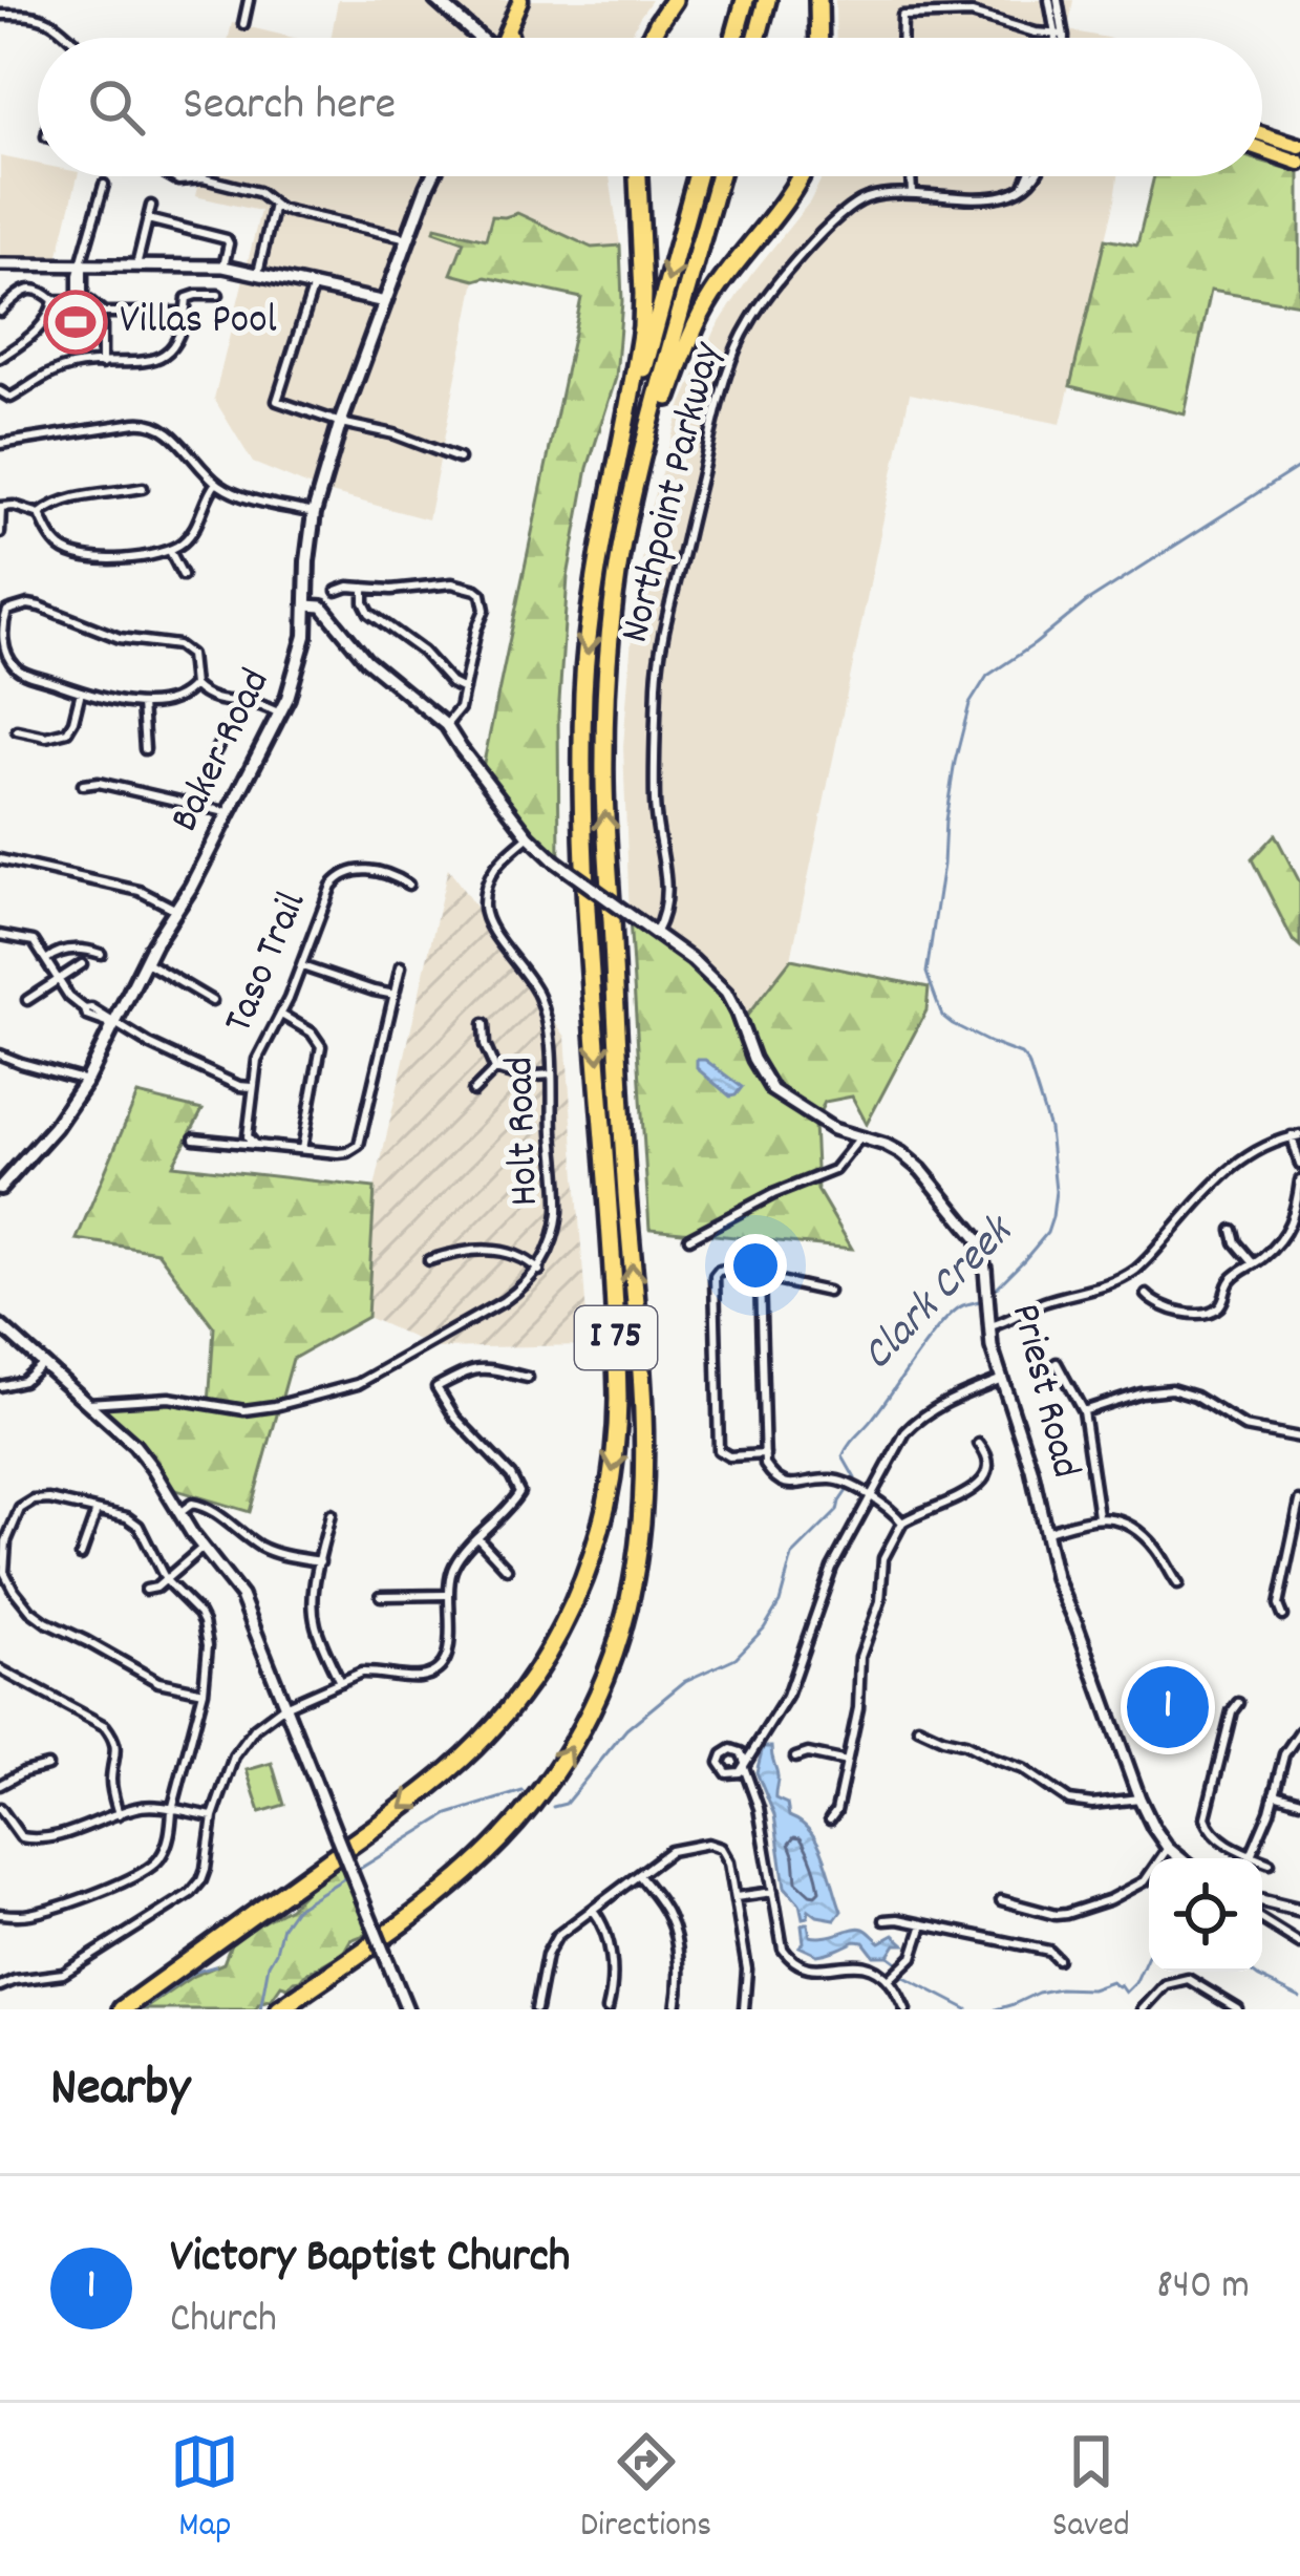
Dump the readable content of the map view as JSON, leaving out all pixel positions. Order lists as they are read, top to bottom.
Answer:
{
  "streets": {
    "highway": ["I 75"],
    "main road": ["Baker Road"],
    "street": [
      "Northpoint Parkway",
      "Taso Trail",
      "Holt Road",
      "Priest Road"
    ]
  },
  "crossings": [
    ["Northpoint Parkway", "Priest Road"],
    ["Baker Road", "Priest Road"],
    ["Holt Road", "Priest Road"]
  ],
  "water": ["Clark Creek"],
  "places": {
    "sports": ["Villas Pool"]
  },
  "page": {
    "search": "Search here",
    "pins": "1",
    "heading": "Nearby",
    "list": [
      {
        "mark": "1",
        "name": "Victory Baptist Church",
        "note": "Church",
        "value": "840 m"
      }
    ],
    "nav": ["Map", "Directions", "Saved"]
  }
}
